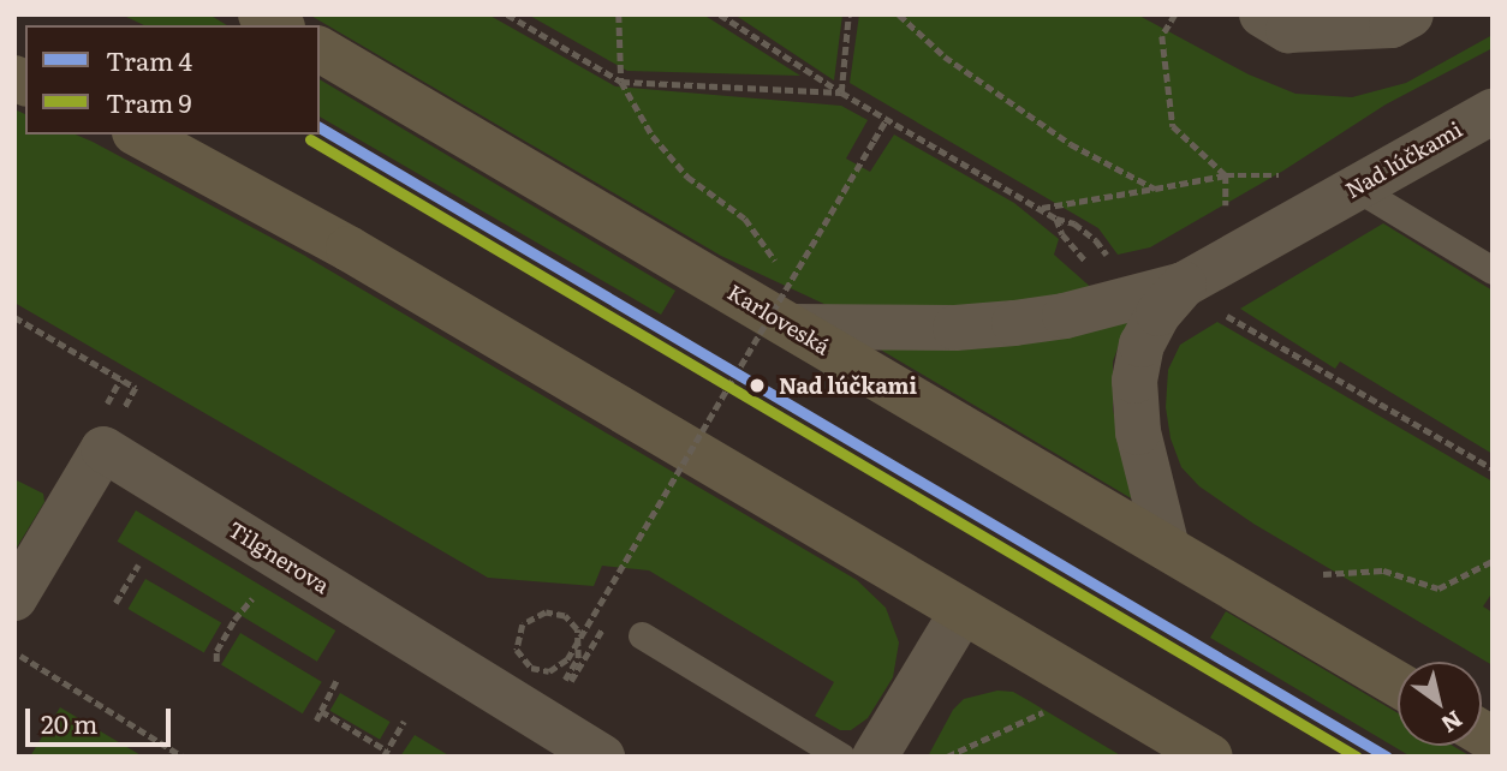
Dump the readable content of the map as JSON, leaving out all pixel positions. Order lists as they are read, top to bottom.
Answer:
{
  "streets": {
    "main road": ["Karloveská"],
    "street": ["Nad lúčkami", "Tilgnerova"]
  },
  "crossings": [
    ["Nad lúčkami", "Karloveská"]
  ],
  "places": ["Nad lúčkami"],
  "lines": ["tram line 4", "tram line 9"],
  "legend": ["Tram 4", "Tram 9"],
  "scale_bar": "20 m",
  "north": "bottom right"
}
